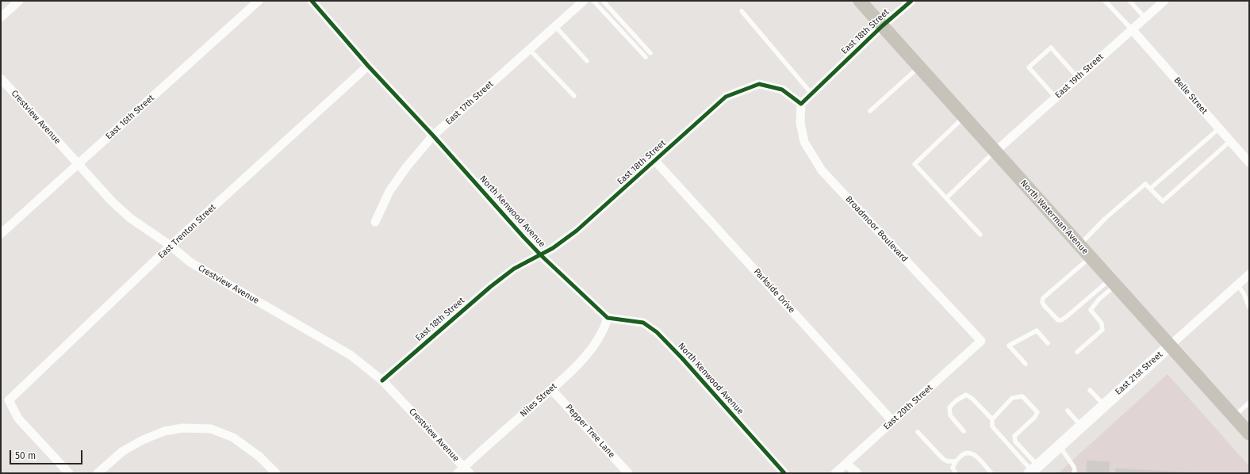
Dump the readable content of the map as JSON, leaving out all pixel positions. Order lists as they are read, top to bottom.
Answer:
{
  "streets": {
    "main road": ["North Waterman Avenue"],
    "street": [
      "East 18th Street",
      "East 19th Street",
      "Belle Street",
      "East 17th Street",
      "Crestview Avenue",
      "East 16th Street",
      "North Kenwood Avenue",
      "Broadmoor Boulevard",
      "East Trenton Street",
      "Parkside Drive",
      "East 21st Street",
      "Niles Street",
      "East 20th Street",
      "Pepper Tree Lane"
    ]
  },
  "crossings": [
    ["East 18th Street", "Crestview Avenue"],
    ["East 18th Street", "North Kenwood Avenue"],
    ["East 18th Street", "North Waterman Avenue"],
    ["East 18th Street", "Broadmoor Boulevard"],
    ["East 18th Street", "Parkside Drive"],
    ["East 19th Street", "Belle Street"],
    ["East 19th Street", "North Waterman Avenue"],
    ["East 17th Street", "North Kenwood Avenue"],
    ["Crestview Avenue", "East 16th Street"],
    ["Crestview Avenue", "East Trenton Street"],
    ["Crestview Avenue", "Niles Street"],
    ["North Kenwood Avenue", "East Trenton Street"],
    ["North Kenwood Avenue", "Niles Street"],
    ["North Waterman Avenue", "East 21st Street"],
    ["Broadmoor Boulevard", "East 20th Street"],
    ["Parkside Drive", "East 20th Street"],
    ["Niles Street", "Pepper Tree Lane"]
  ],
  "scale_bar": "50 m"
}
